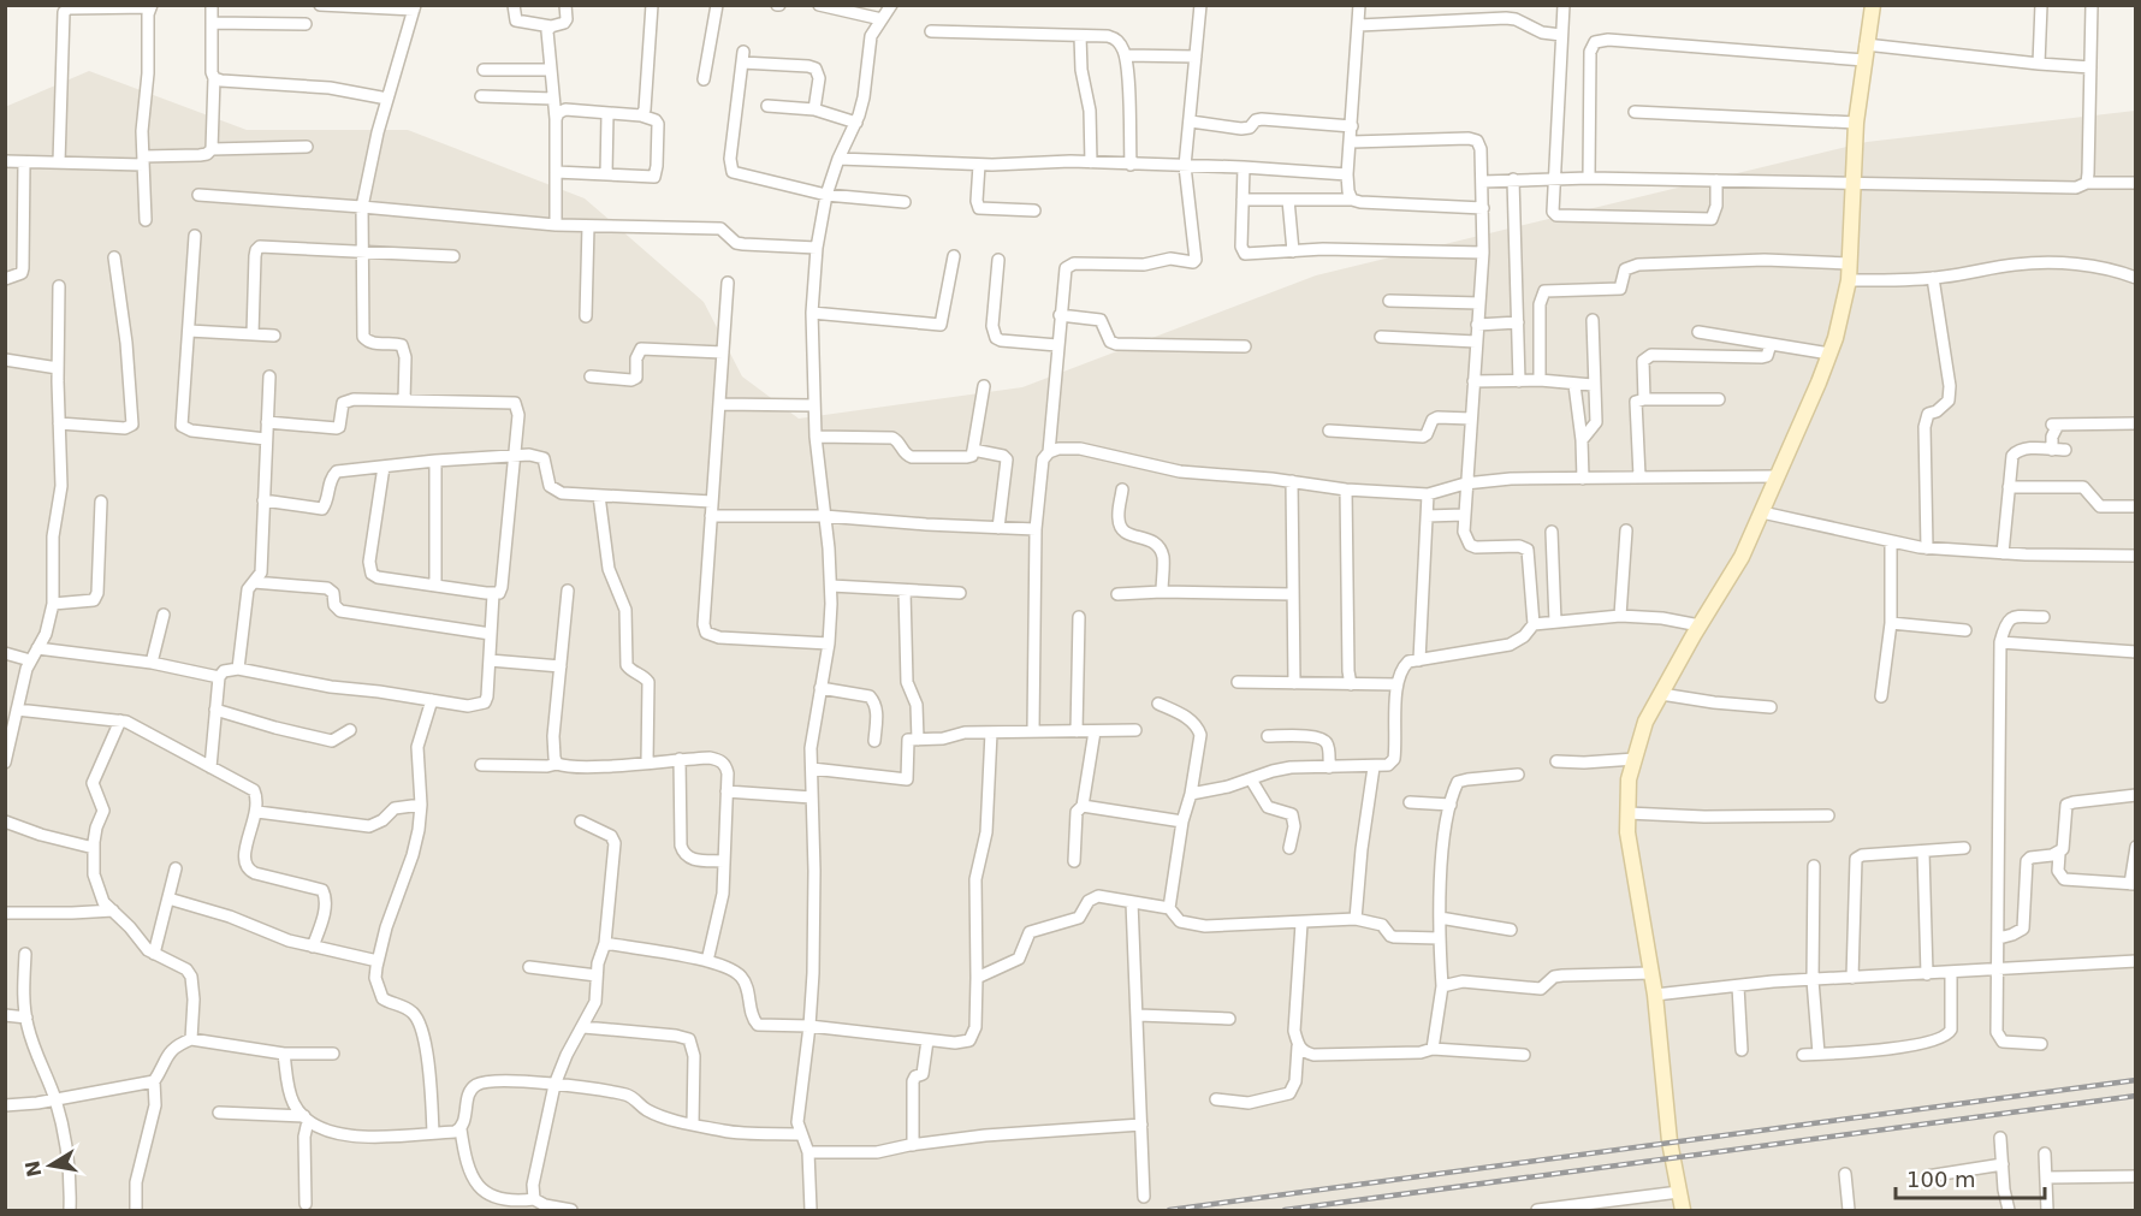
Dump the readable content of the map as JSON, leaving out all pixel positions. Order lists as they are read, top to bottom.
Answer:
{
  "scale_bar": "100 m",
  "north": "left"
}
